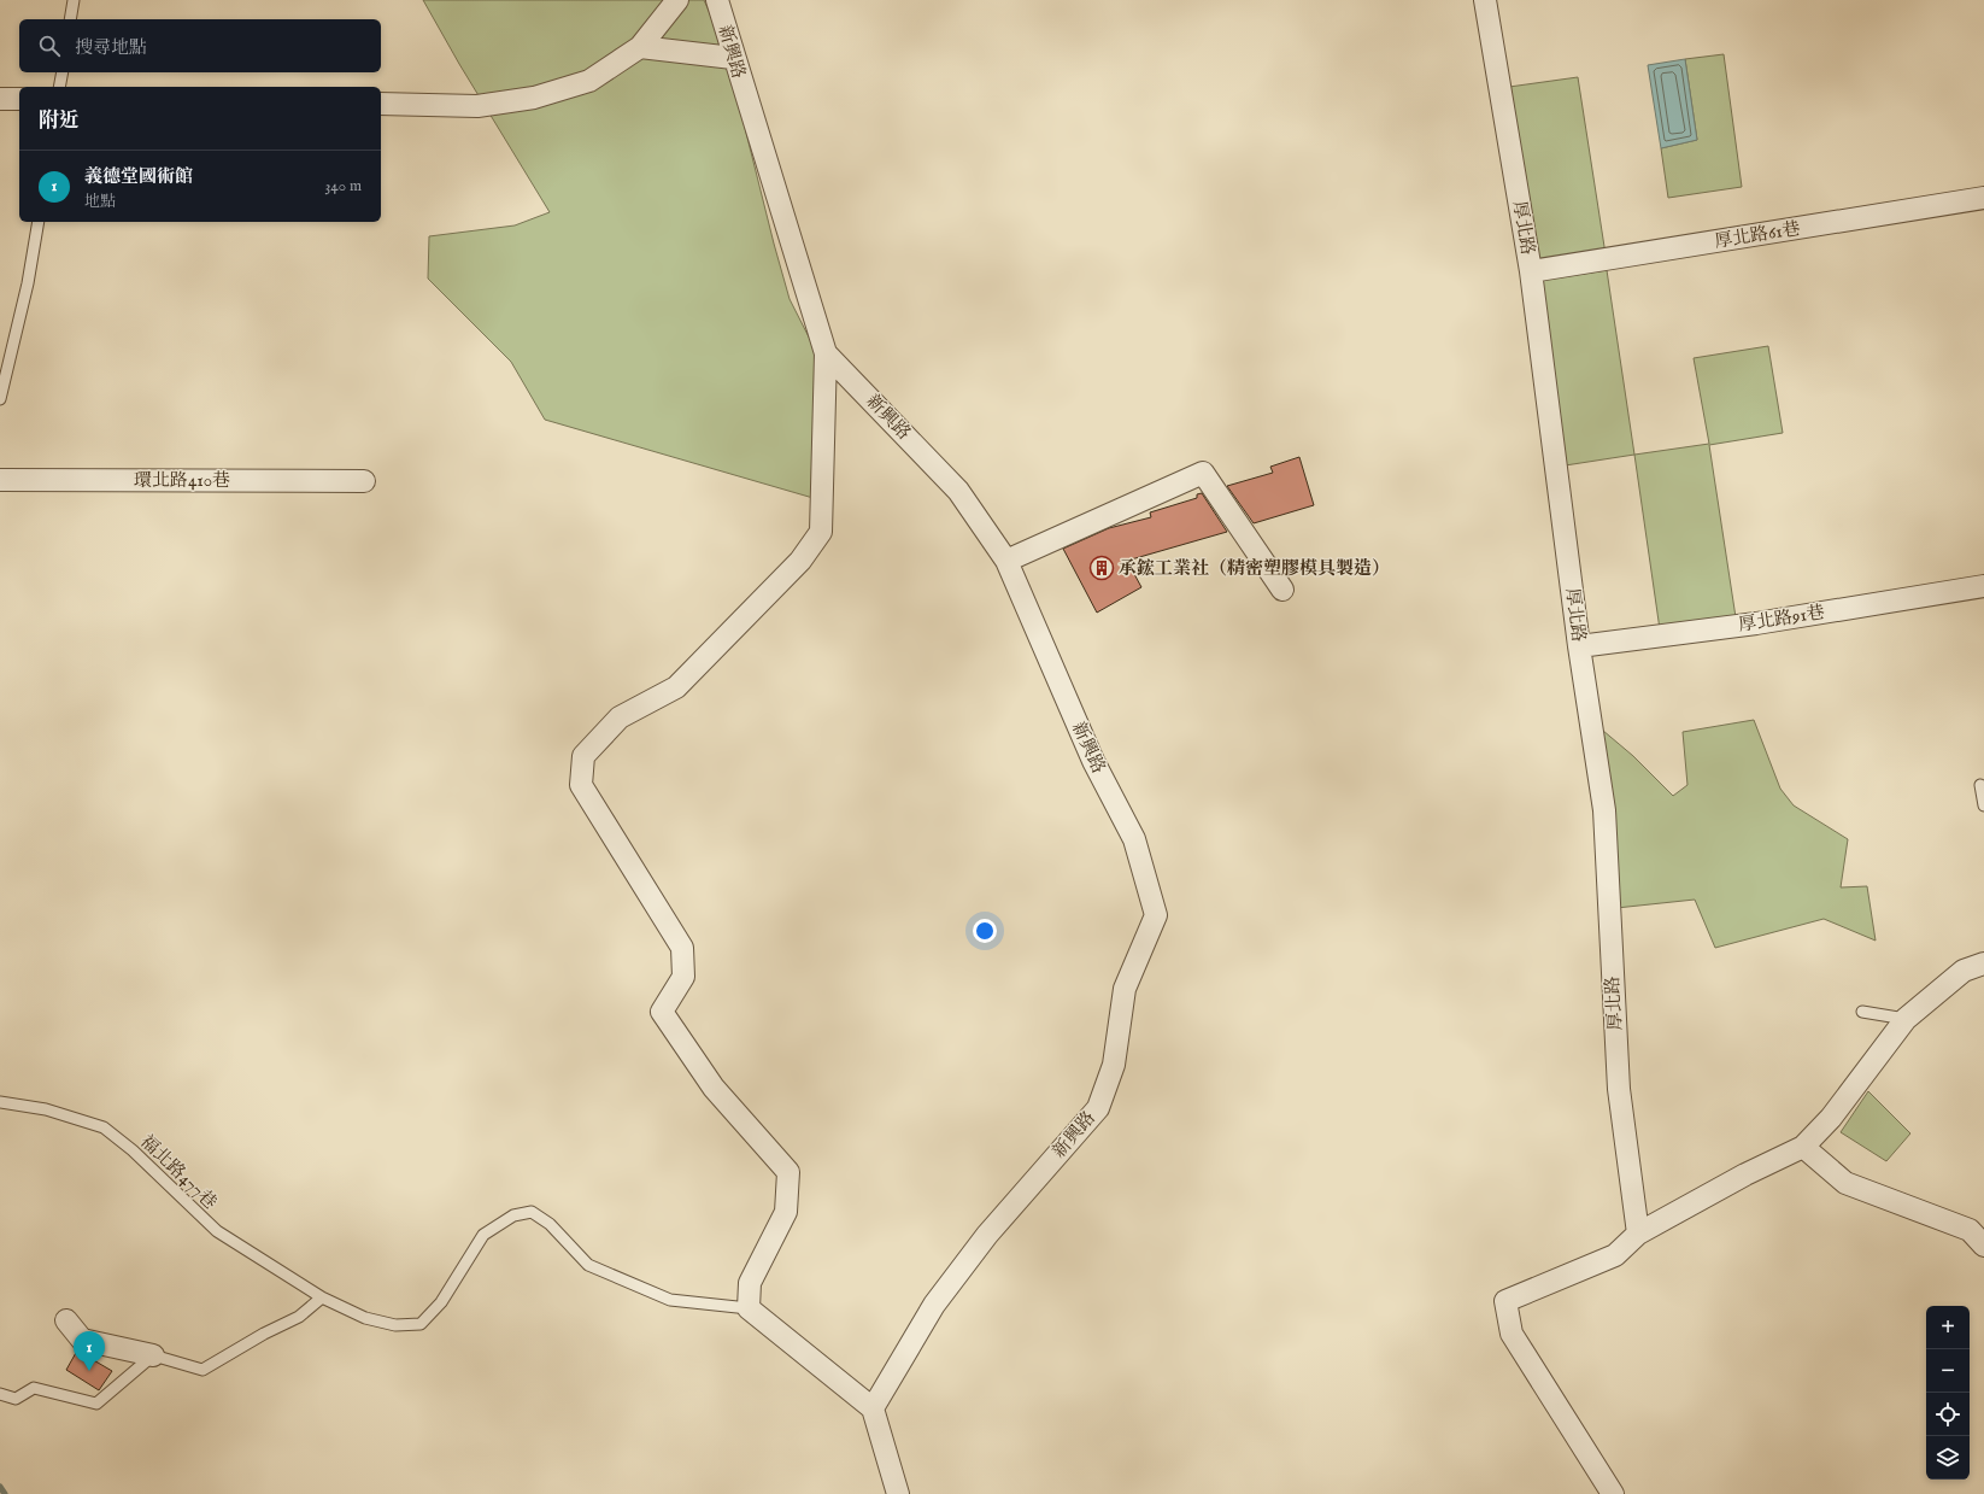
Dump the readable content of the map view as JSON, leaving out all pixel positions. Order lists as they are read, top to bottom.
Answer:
{
  "streets": {
    "street": [
      "新興路",
      "厚北路",
      "厚北路61巷",
      "環北路410巷",
      "厚北路91巷"
    ],
    "lane": ["福北路477巷"]
  },
  "crossings": [
    ["厚北路", "厚北路61巷"],
    ["厚北路", "厚北路91巷"]
  ],
  "places": {
    "building": ["承鋐工業社（精密塑膠模具製造）"]
  },
  "page": {
    "search": "搜尋地點",
    "heading": "附近",
    "list": [
      {
        "mark": "1",
        "name": "義德堂國術館",
        "note": "地點",
        "value": "340 m"
      }
    ],
    "map_buttons": ["+", "−"],
    "pins": "1"
  }
}
